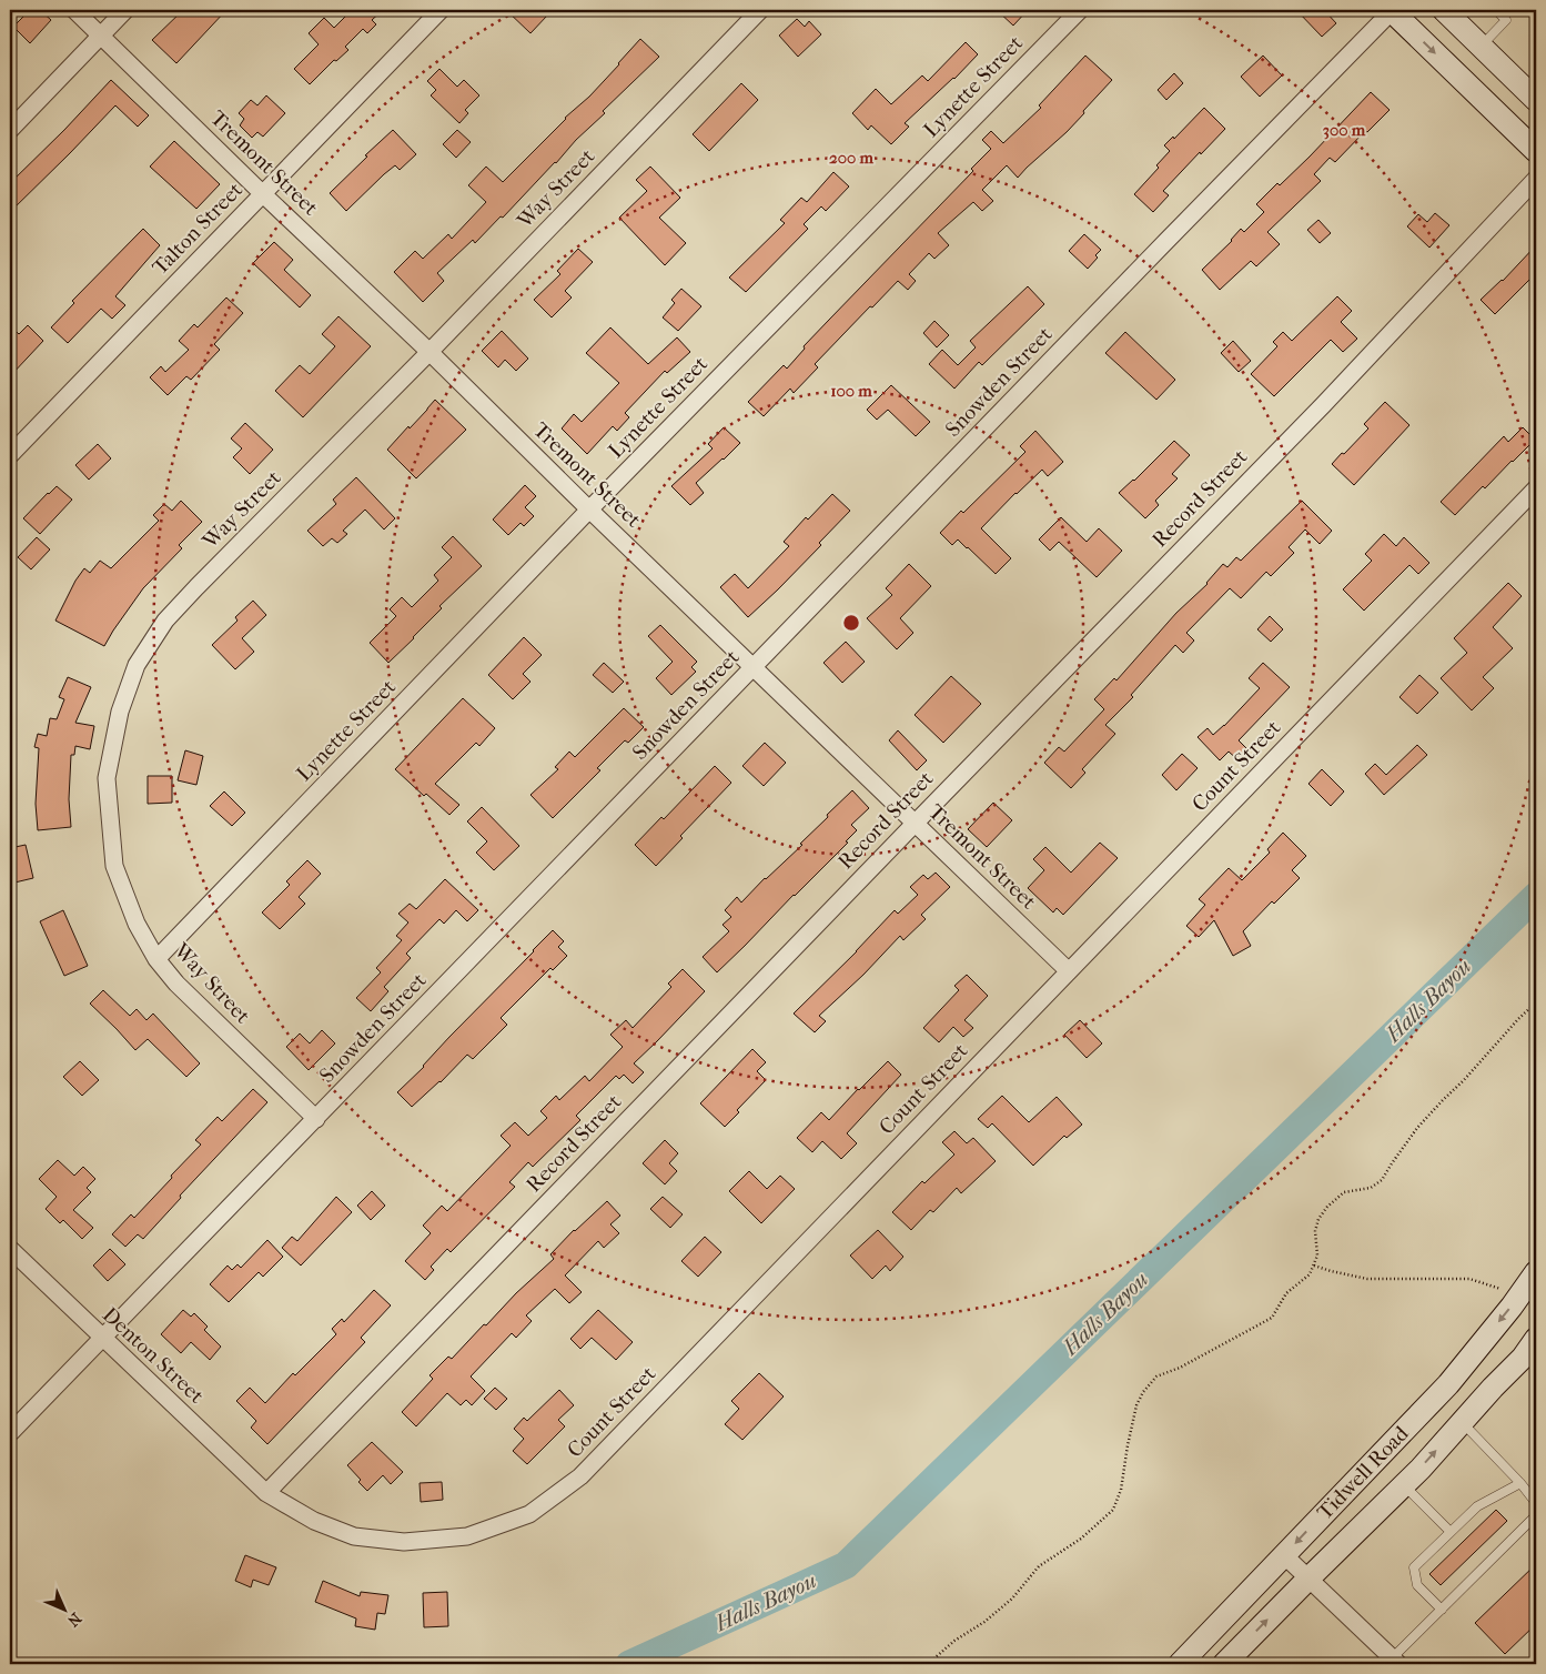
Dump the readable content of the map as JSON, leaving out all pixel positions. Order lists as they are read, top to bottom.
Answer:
{
  "streets": {
    "main road": ["Tidwell Road"],
    "street": [
      "Lynette Street",
      "Tremont Street",
      "Way Street",
      "Talton Street",
      "Snowden Street",
      "Record Street",
      "Count Street",
      "Denton Street"
    ]
  },
  "crossings": [
    ["Lynette Street", "Tremont Street"],
    ["Lynette Street", "Way Street"],
    ["Tremont Street", "Way Street"],
    ["Tremont Street", "Talton Street"],
    ["Tremont Street", "Snowden Street"],
    ["Tremont Street", "Record Street"],
    ["Tremont Street", "Count Street"],
    ["Way Street", "Snowden Street"],
    ["Snowden Street", "Denton Street"],
    ["Record Street", "Count Street"],
    ["Record Street", "Denton Street"],
    ["Count Street", "Denton Street"]
  ],
  "water": ["Halls Bayou"],
  "north": "bottom right",
  "rings": ["300 m", "200 m", "100 m"]
}
